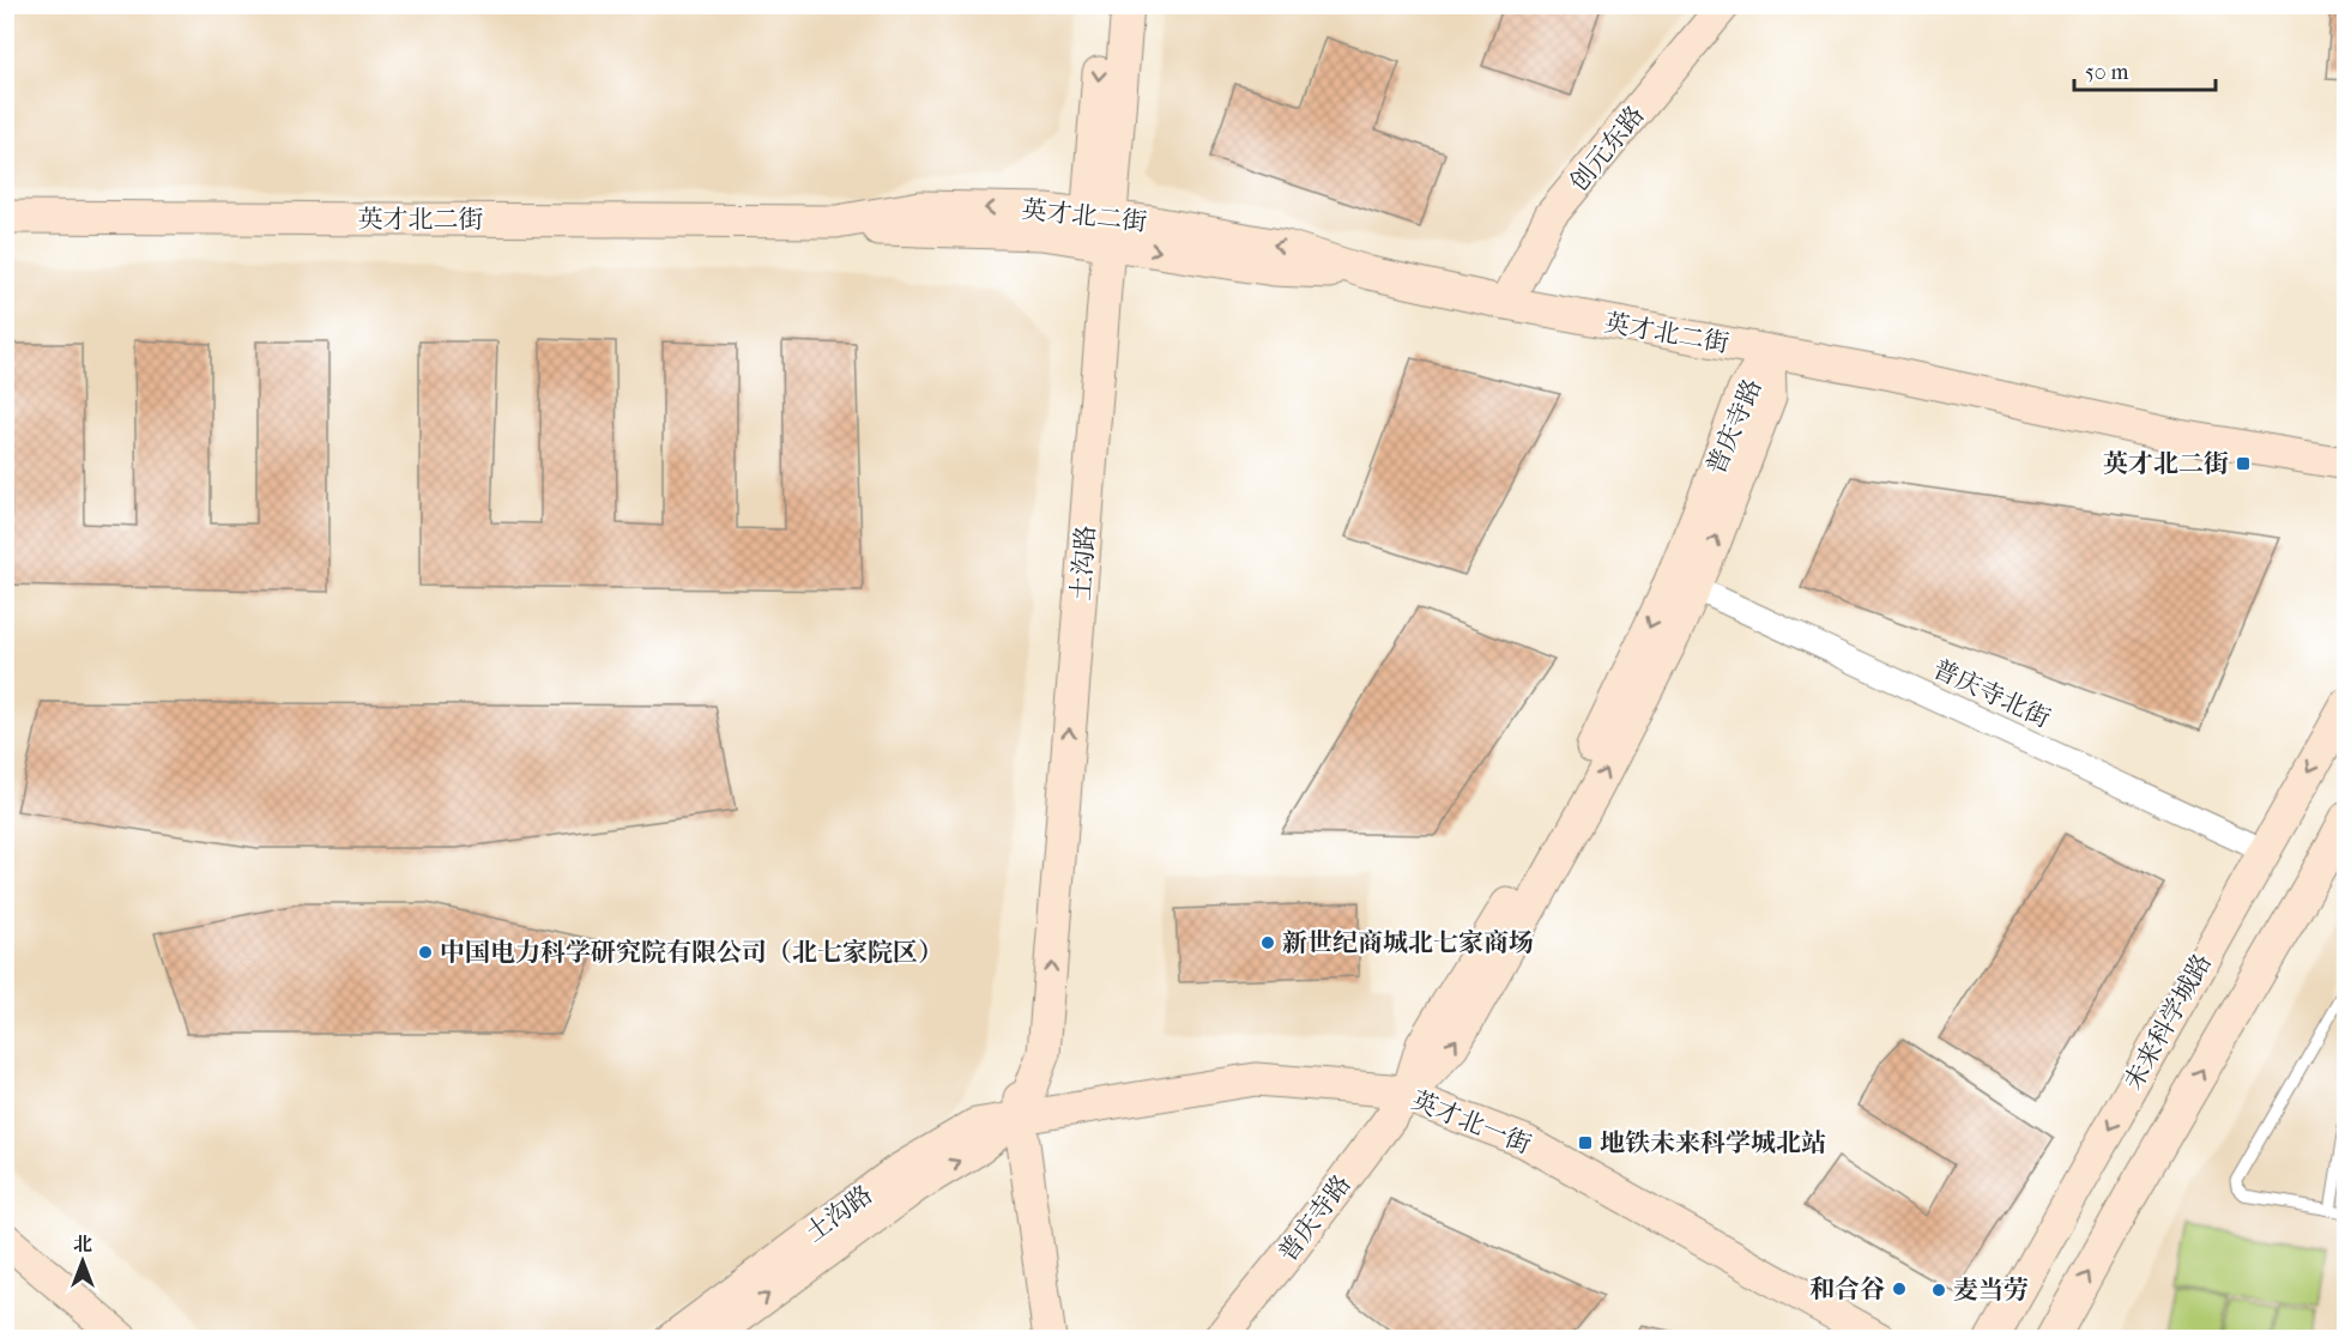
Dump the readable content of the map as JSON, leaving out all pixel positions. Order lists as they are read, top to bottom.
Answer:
{
  "streets": {
    "street": [
      "创元东路",
      "英才北二街",
      "普庆寺路",
      "土沟路",
      "普庆寺北街",
      "未来科学城路",
      "英才北一街"
    ]
  },
  "crossings": [
    ["创元东路", "英才北二街"],
    ["英才北二街", "普庆寺路"],
    ["英才北二街", "土沟路"],
    ["普庆寺路", "普庆寺北街"],
    ["普庆寺路", "英才北一街"],
    ["土沟路", "英才北一街"],
    ["普庆寺北街", "未来科学城路"]
  ],
  "places": {
    "transit": ["英才北二街", "地铁未来科学城北站"],
    "other": [
      "新世纪商城北七家商场",
      "中国电力科学研究院有限公司（北七家院区）",
      "和合谷",
      "麦当劳"
    ]
  },
  "scale_bar": "50 m",
  "north": "top"
}
